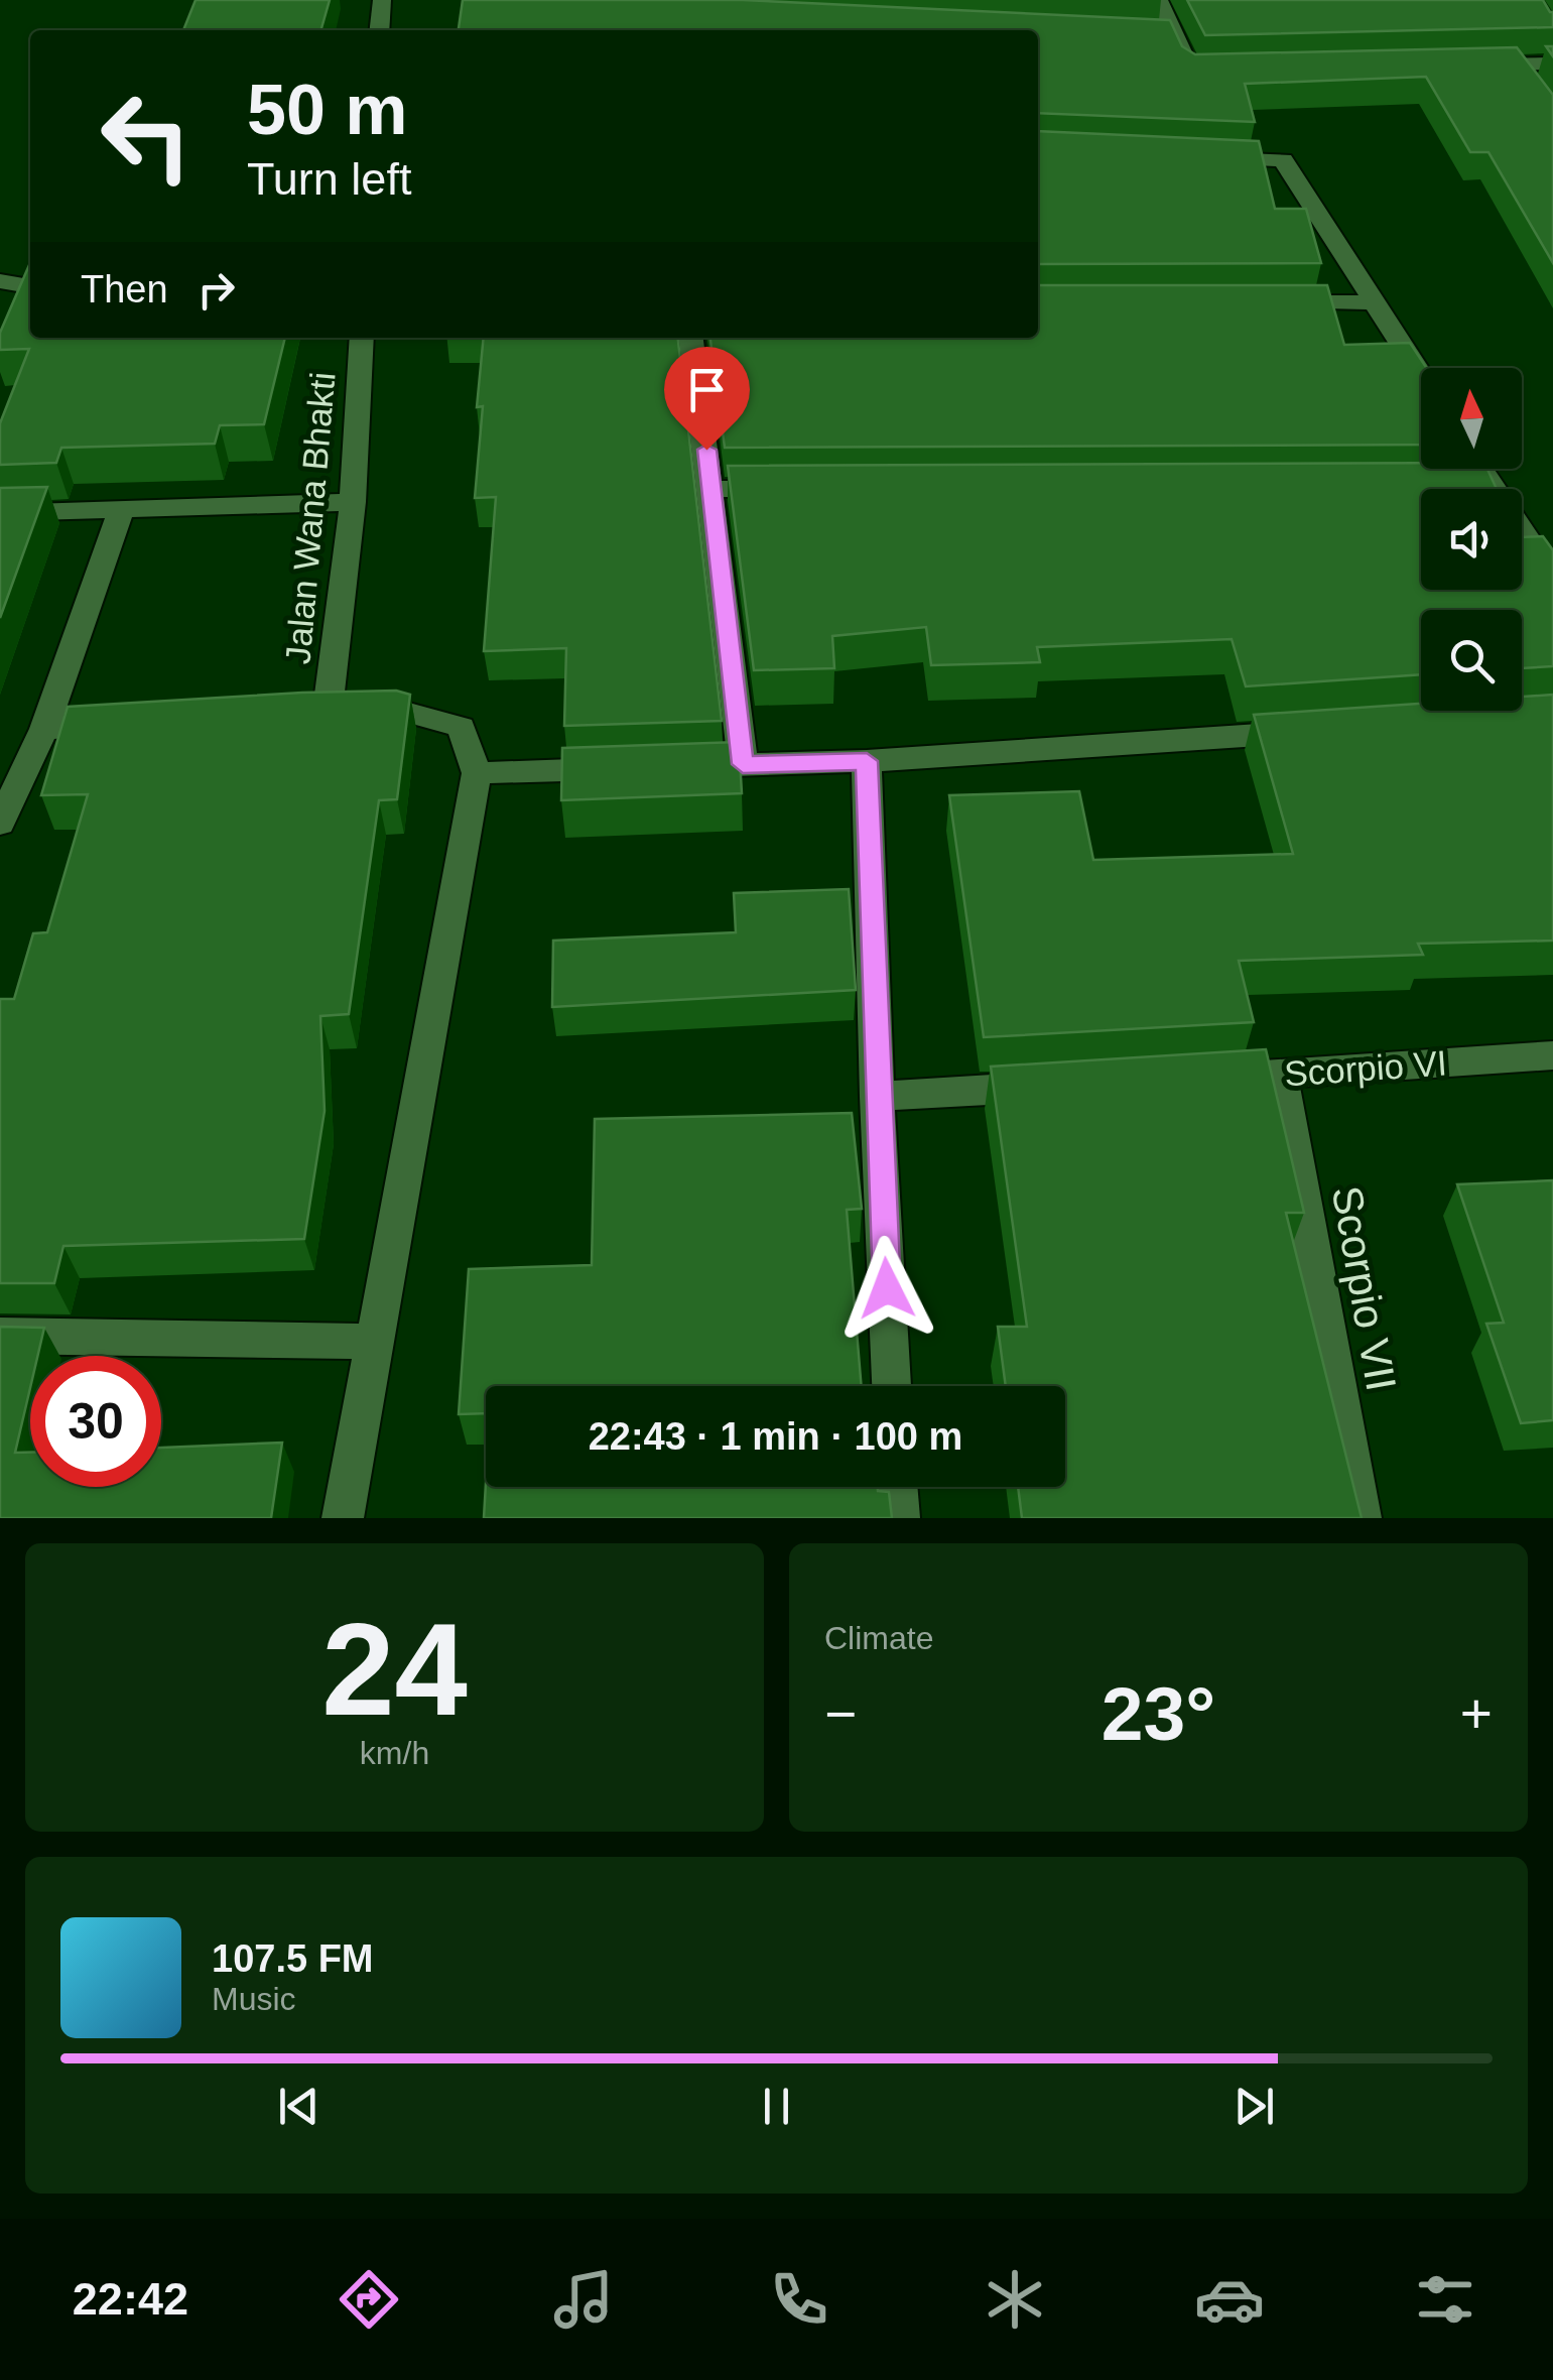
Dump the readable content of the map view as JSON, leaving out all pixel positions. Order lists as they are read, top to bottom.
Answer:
{
  "streets": {
    "street": ["Jalan Wana Bhakti", "Scorpio VI", "Scorpio VII"]
  },
  "crossings": [
    ["Scorpio VI", "Scorpio VII"]
  ],
  "north": "top",
  "page": {
    "turn": ["50 m", "Turn left"],
    "then": "Then",
    "limit": "30",
    "trip": "22:43 · 1 min · 100 m",
    "tile": [
      ["24", "km/h"],
      "Climate"
    ],
    "heat": ["−", "23°", "+"],
    "song": ["107.5 FM", "Music"],
    "tabs": "22:42"
  }
}
